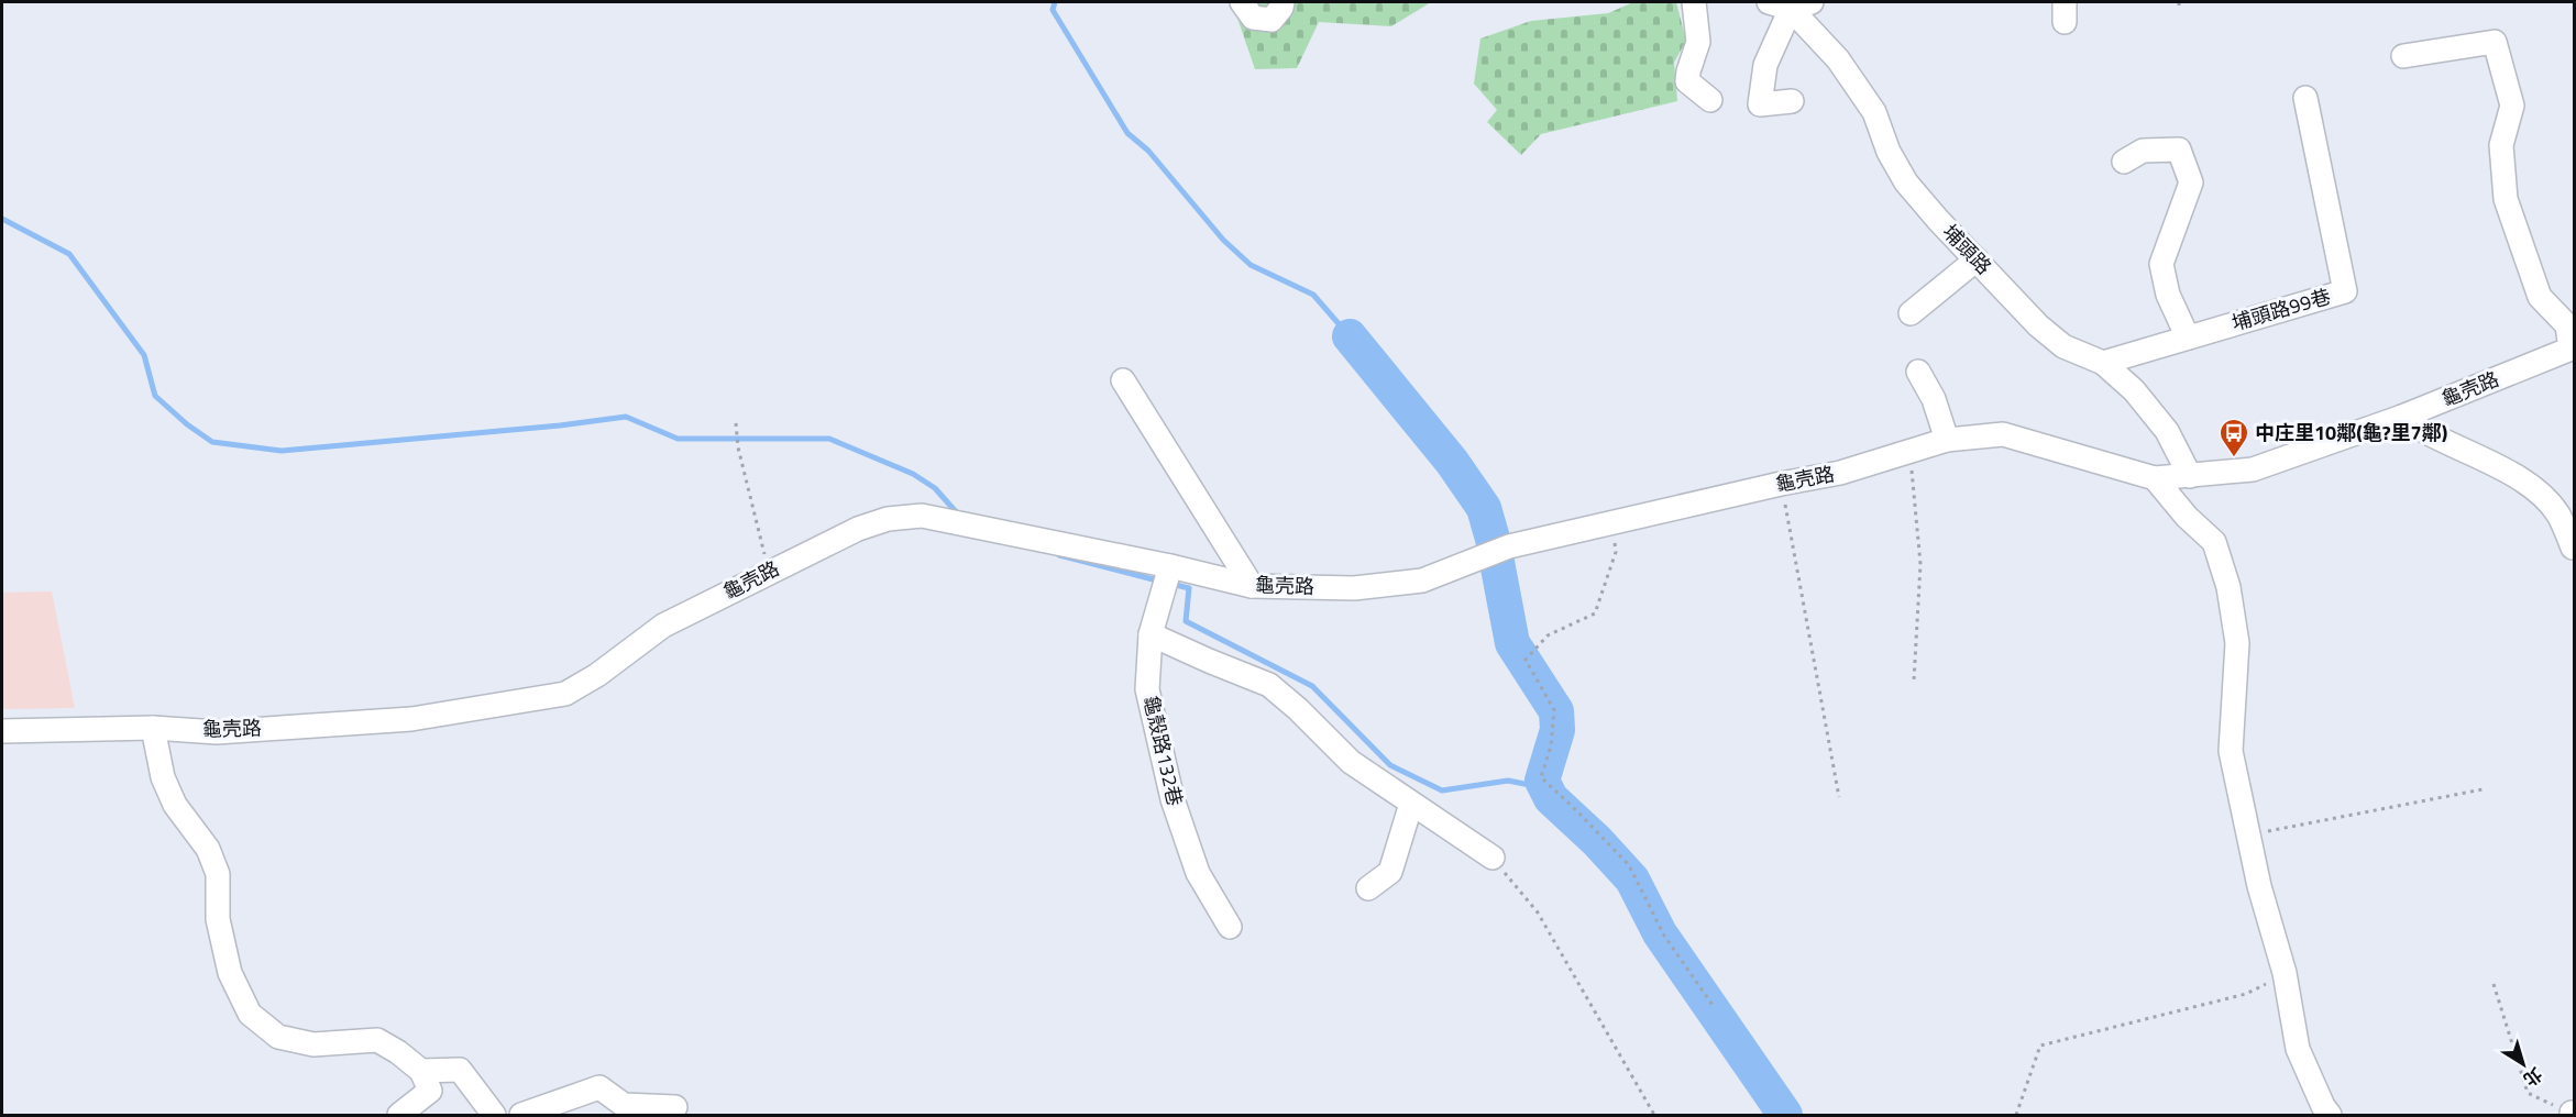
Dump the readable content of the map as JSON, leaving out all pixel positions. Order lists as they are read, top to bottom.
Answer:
{
  "streets": {
    "street": [
      "埔頭路",
      "埔頭路99巷",
      "龜壳路",
      "龜殼路132巷"
    ]
  },
  "crossings": [
    ["埔頭路", "埔頭路99巷"],
    ["埔頭路", "龜壳路"],
    ["龜壳路", "龜殼路132巷"]
  ],
  "places": {
    "bus stop": ["中庄里10鄰(龜?里7鄰)"]
  },
  "north": "bottom right"
}
